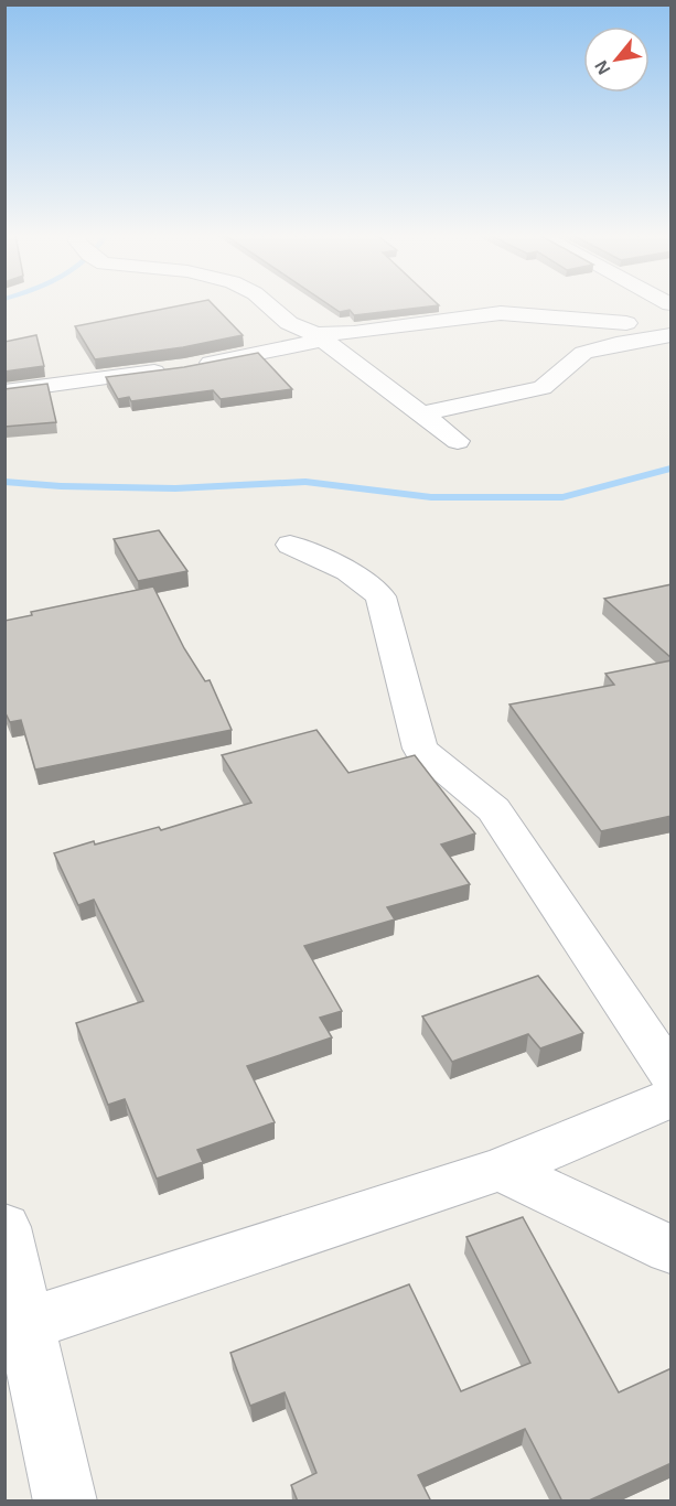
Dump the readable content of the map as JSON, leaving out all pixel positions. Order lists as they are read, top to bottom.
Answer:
{
  "north": "bottom left"
}
